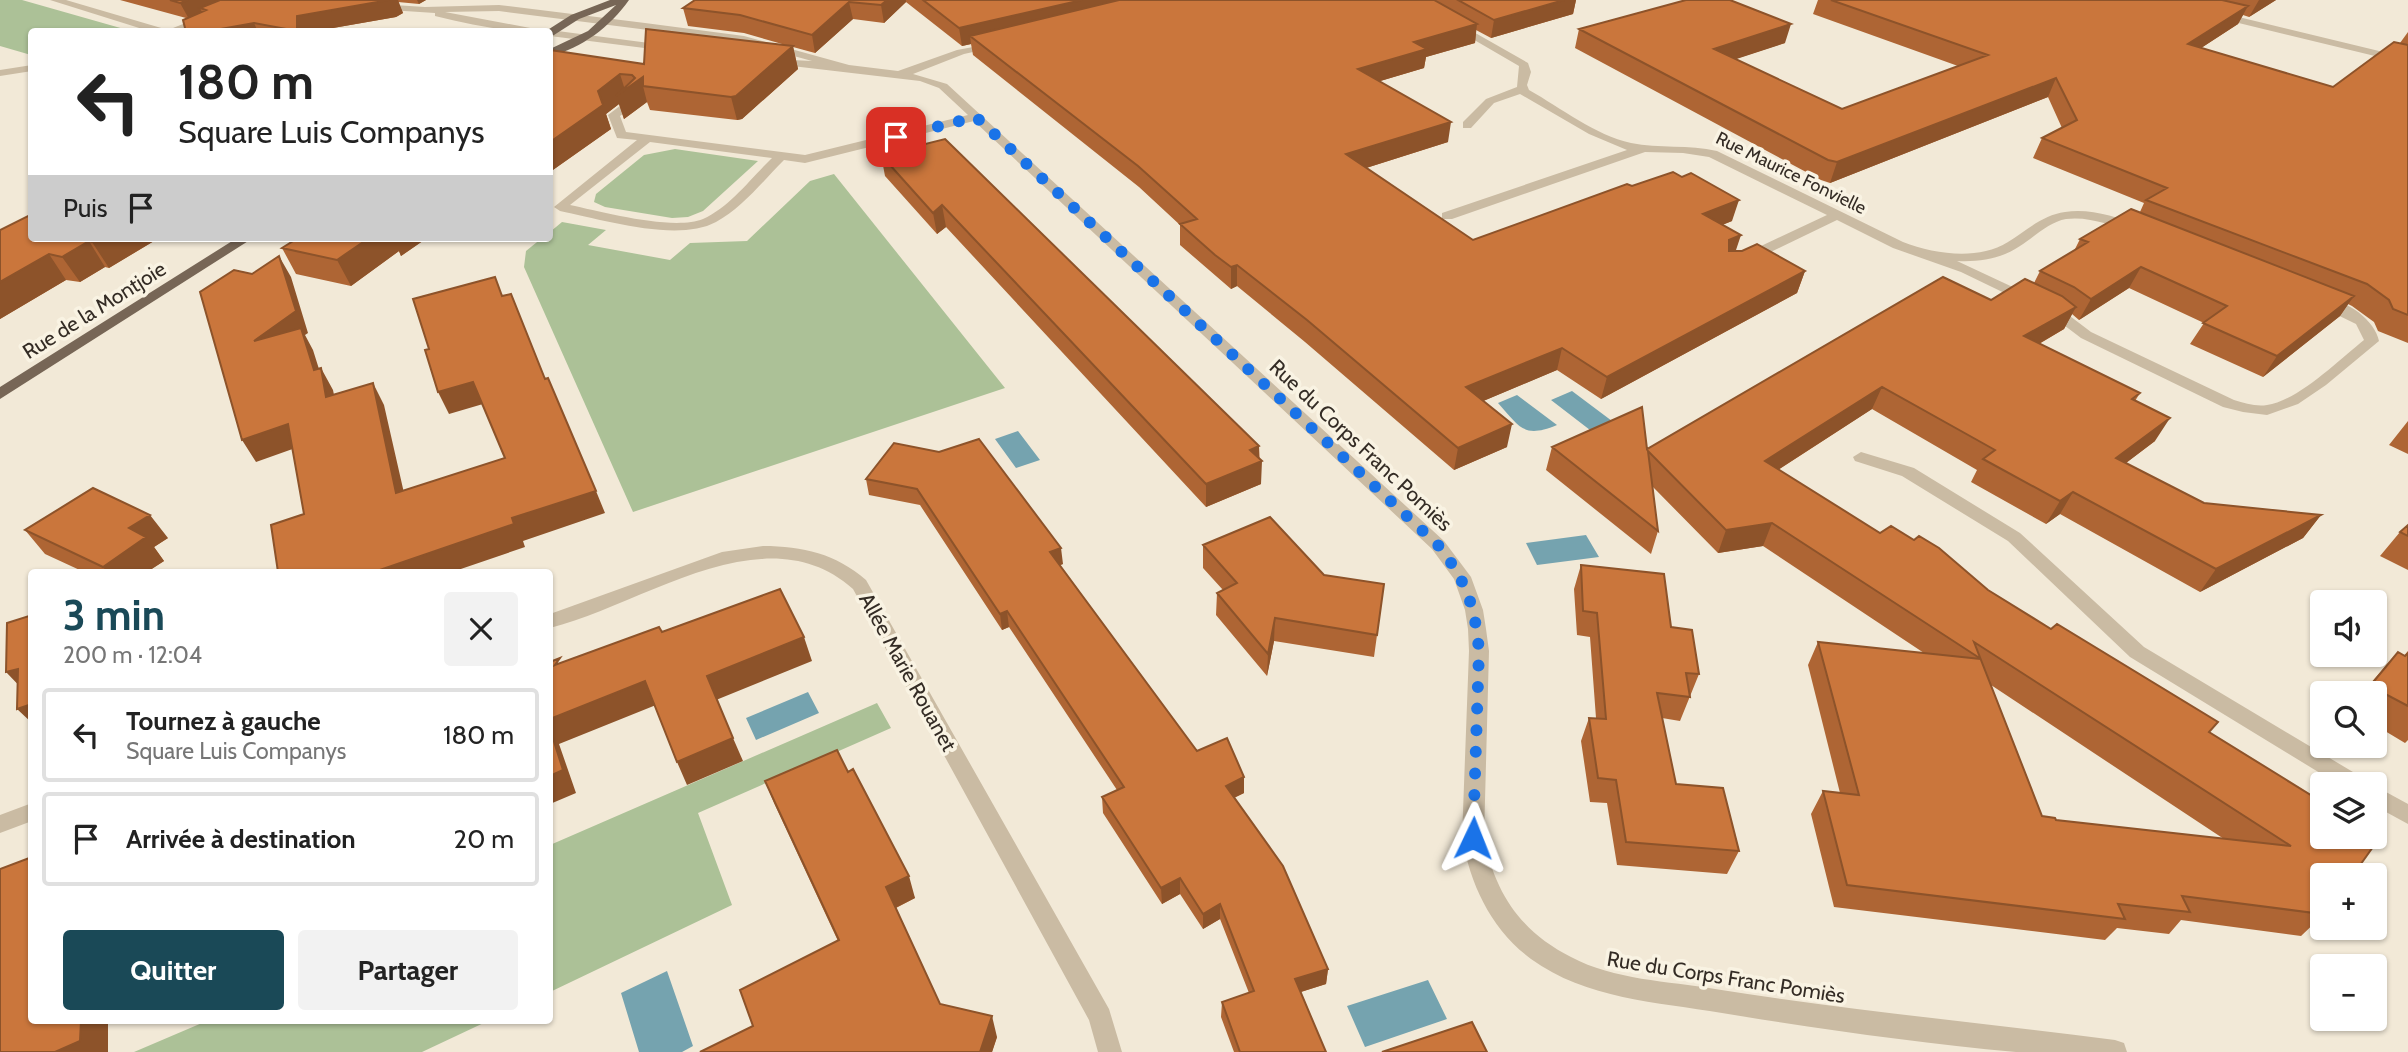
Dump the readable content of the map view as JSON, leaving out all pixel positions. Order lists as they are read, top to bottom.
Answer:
{
  "streets": {
    "main road": ["Rue de la Montjoie"],
    "street": ["Rue Maurice Fonvielle", "Rue du Corps Franc Pomiès", "Allée Marie Rouanet"]
  },
  "page": {
    "turn": ["180 m", "Square Luis Companys"],
    "then": "Puis",
    "heading": ["3 min", "200 m · 12:04"],
    "map_buttons": ["+", "−"],
    "list": [
      {
        "name": "Tournez à gauche",
        "note": "Square Luis Companys",
        "value": "180 m"
      },
      {
        "name": "Arrivée à destination",
        "value": "20 m"
      }
    ],
    "buttons": ["Quitter", "Partager"]
  }
}
